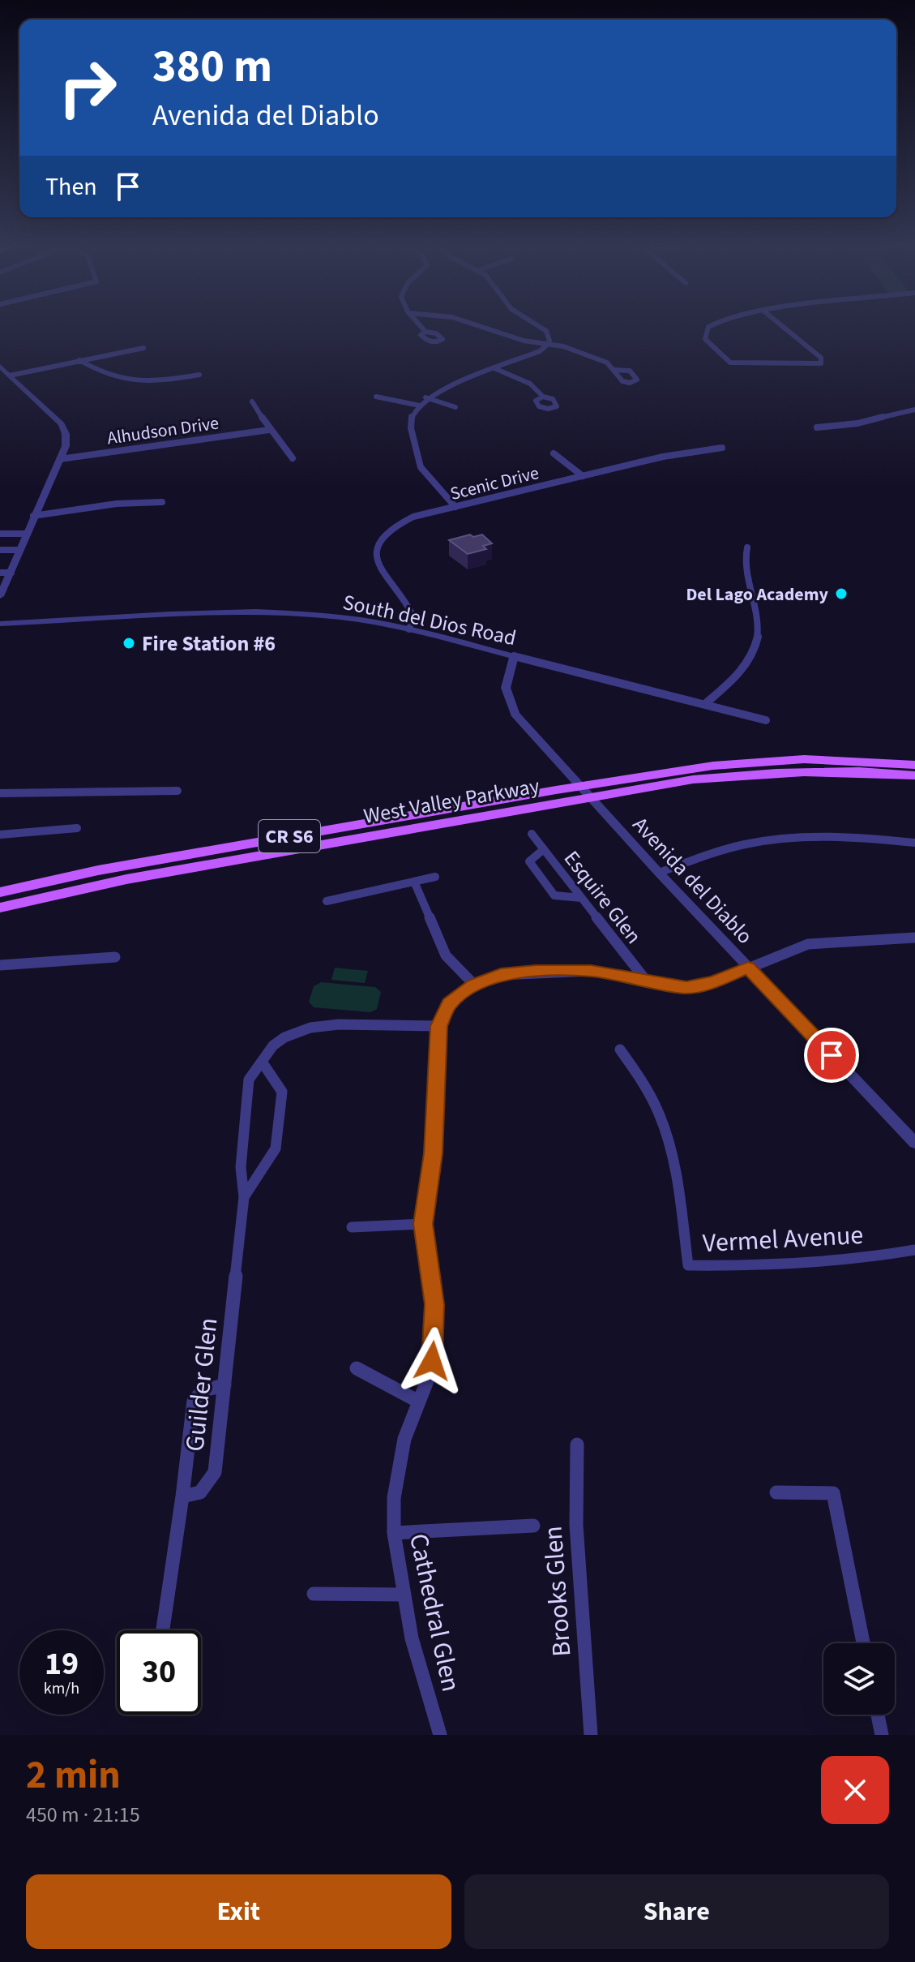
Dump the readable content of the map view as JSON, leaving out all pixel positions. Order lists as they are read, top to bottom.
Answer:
{
  "streets": {
    "main road": ["West Valley Parkway", "CR S6"],
    "street": [
      "Alhudson Drive",
      "Scenic Drive",
      "South del Dios Road",
      "Avenida del Diablo",
      "Esquire Glen",
      "Vermel Avenue",
      "Guilder Glen",
      "Brooks Glen",
      "Cathedral Glen"
    ]
  },
  "crossings": [
    ["Scenic Drive", "South del Dios Road"],
    ["South del Dios Road", "Avenida del Diablo"],
    ["West Valley Parkway", "Avenida del Diablo"],
    ["Avenida del Diablo", "Cathedral Glen"],
    ["Esquire Glen", "Cathedral Glen"],
    ["Guilder Glen", "Cathedral Glen"]
  ],
  "places": ["Del Lago Academy", "Fire Station #6"],
  "page": {
    "turn": ["380 m", "Avenida del Diablo"],
    "then": "Then",
    "speed": "19 km/h",
    "limit": "30",
    "heading": ["2 min", "450 m · 21:15"],
    "buttons": ["Exit", "Share"]
  }
}
